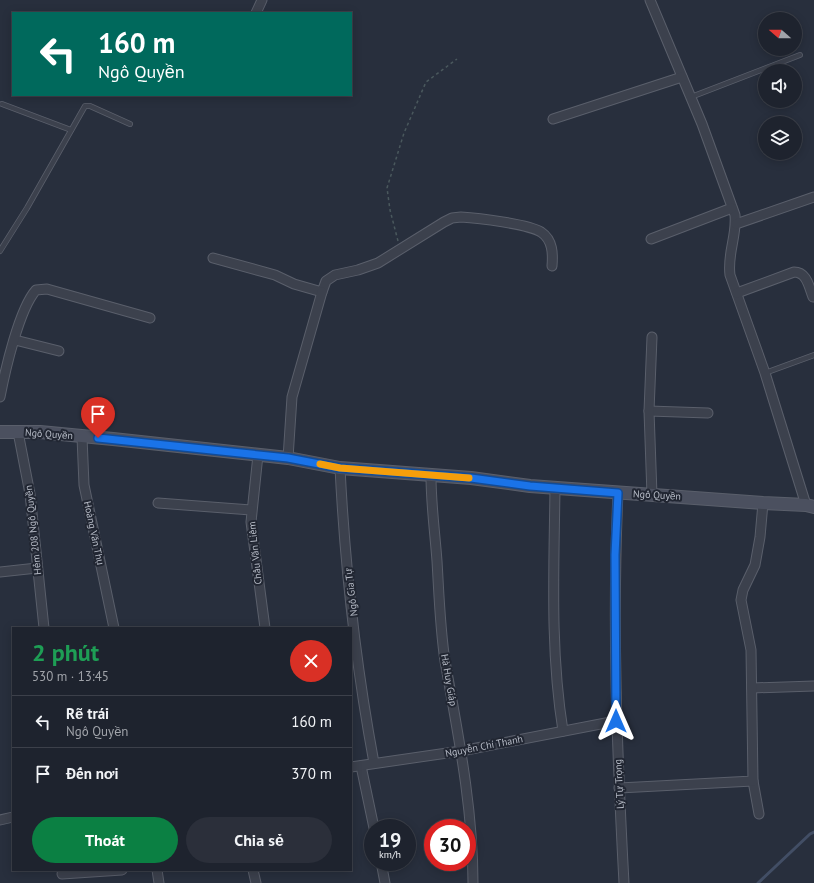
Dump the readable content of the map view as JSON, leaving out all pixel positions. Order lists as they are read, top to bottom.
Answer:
{
  "streets": {
    "street": [
      "Ngô Quyền",
      "Hẻm 208 Ngô Quyền",
      "Hoàng Văn Thụ",
      "Châu Văn Liêm",
      "Ngô Gia Tự",
      "Hà Huy Giáp",
      "Nguyễn Chí Thanh",
      "Lý Tự Trọng"
    ]
  },
  "crossings": [
    ["Ngô Quyền", "Hẻm 208 Ngô Quyền"],
    ["Ngô Quyền", "Hoàng Văn Thụ"],
    ["Ngô Quyền", "Châu Văn Liêm"],
    ["Ngô Quyền", "Ngô Gia Tự"],
    ["Ngô Quyền", "Hà Huy Giáp"],
    ["Ngô Quyền", "Lý Tự Trọng"],
    ["Ngô Gia Tự", "Nguyễn Chí Thanh"],
    ["Hà Huy Giáp", "Nguyễn Chí Thanh"],
    ["Nguyễn Chí Thanh", "Lý Tự Trọng"]
  ],
  "north": "left",
  "page": {
    "turn": ["160 m", "Ngô Quyền"],
    "heading": ["2 phút", "530 m · 13:45"],
    "list": [
      {
        "name": "Rẽ trái",
        "note": "Ngô Quyền",
        "value": "160 m"
      },
      {
        "name": "Đến nơi",
        "value": "370 m"
      }
    ],
    "buttons": ["Thoát", "Chia sẻ"],
    "speed": "19 km/h",
    "limit": "30"
  }
}
